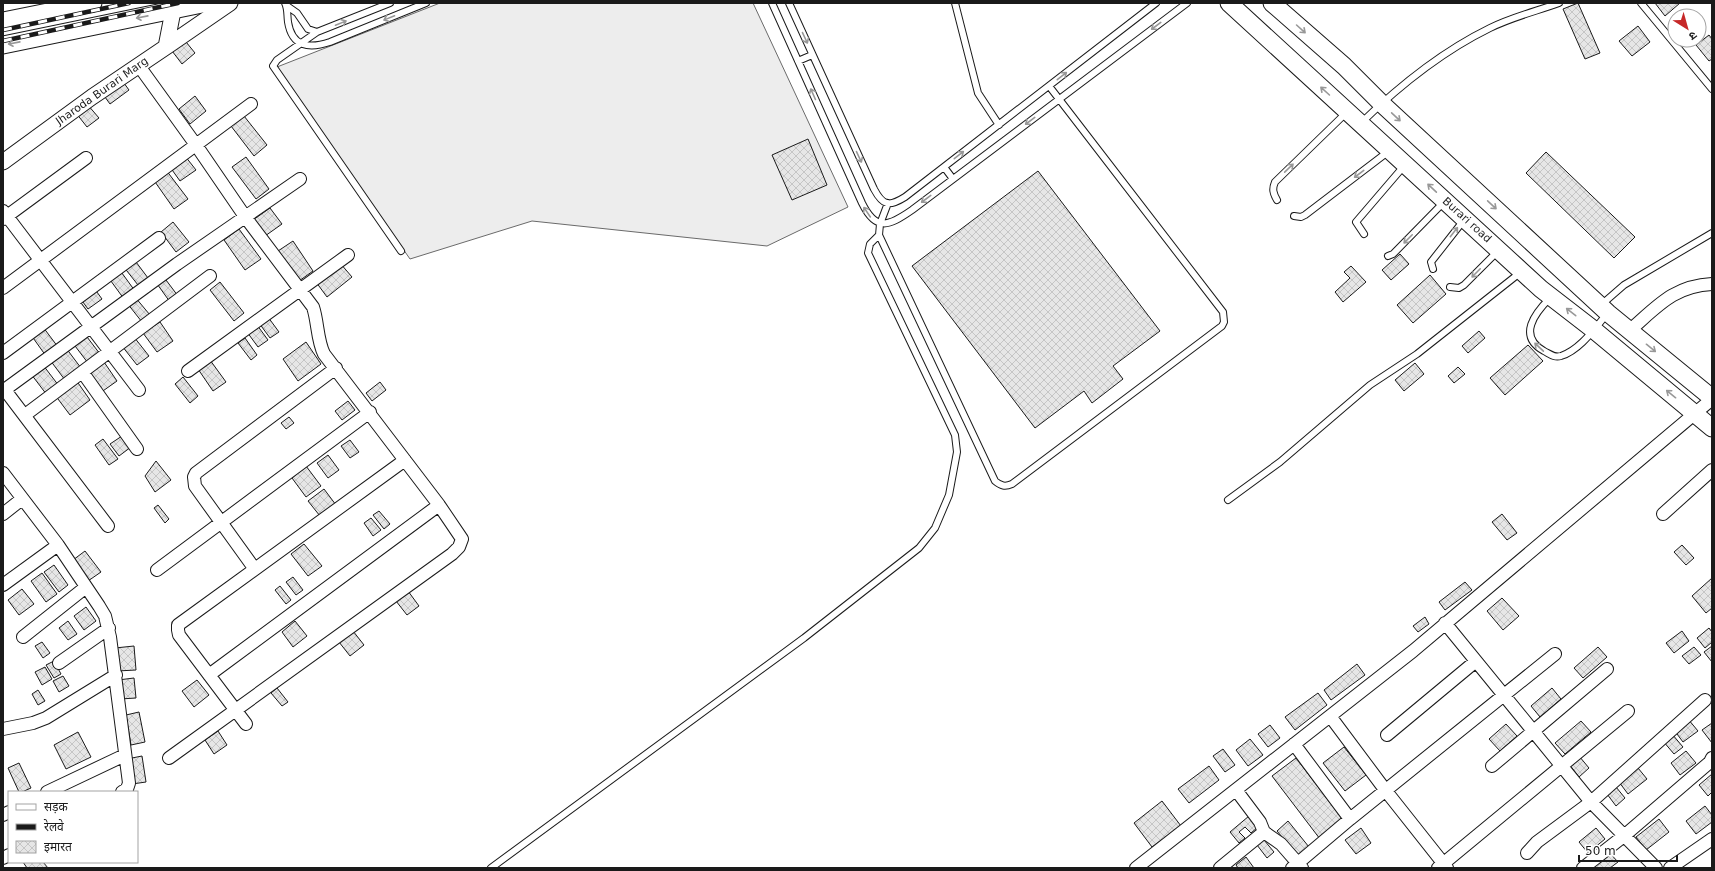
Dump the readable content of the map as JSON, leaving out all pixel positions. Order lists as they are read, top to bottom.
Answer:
{
  "streets": {
    "main road": ["Burari road"],
    "street": ["Jharoda Burari Marg"]
  },
  "legend": ["सड़क", "रेलवे", "इमारत"],
  "scale_bar": "50 m",
  "north": "bottom right"
}
